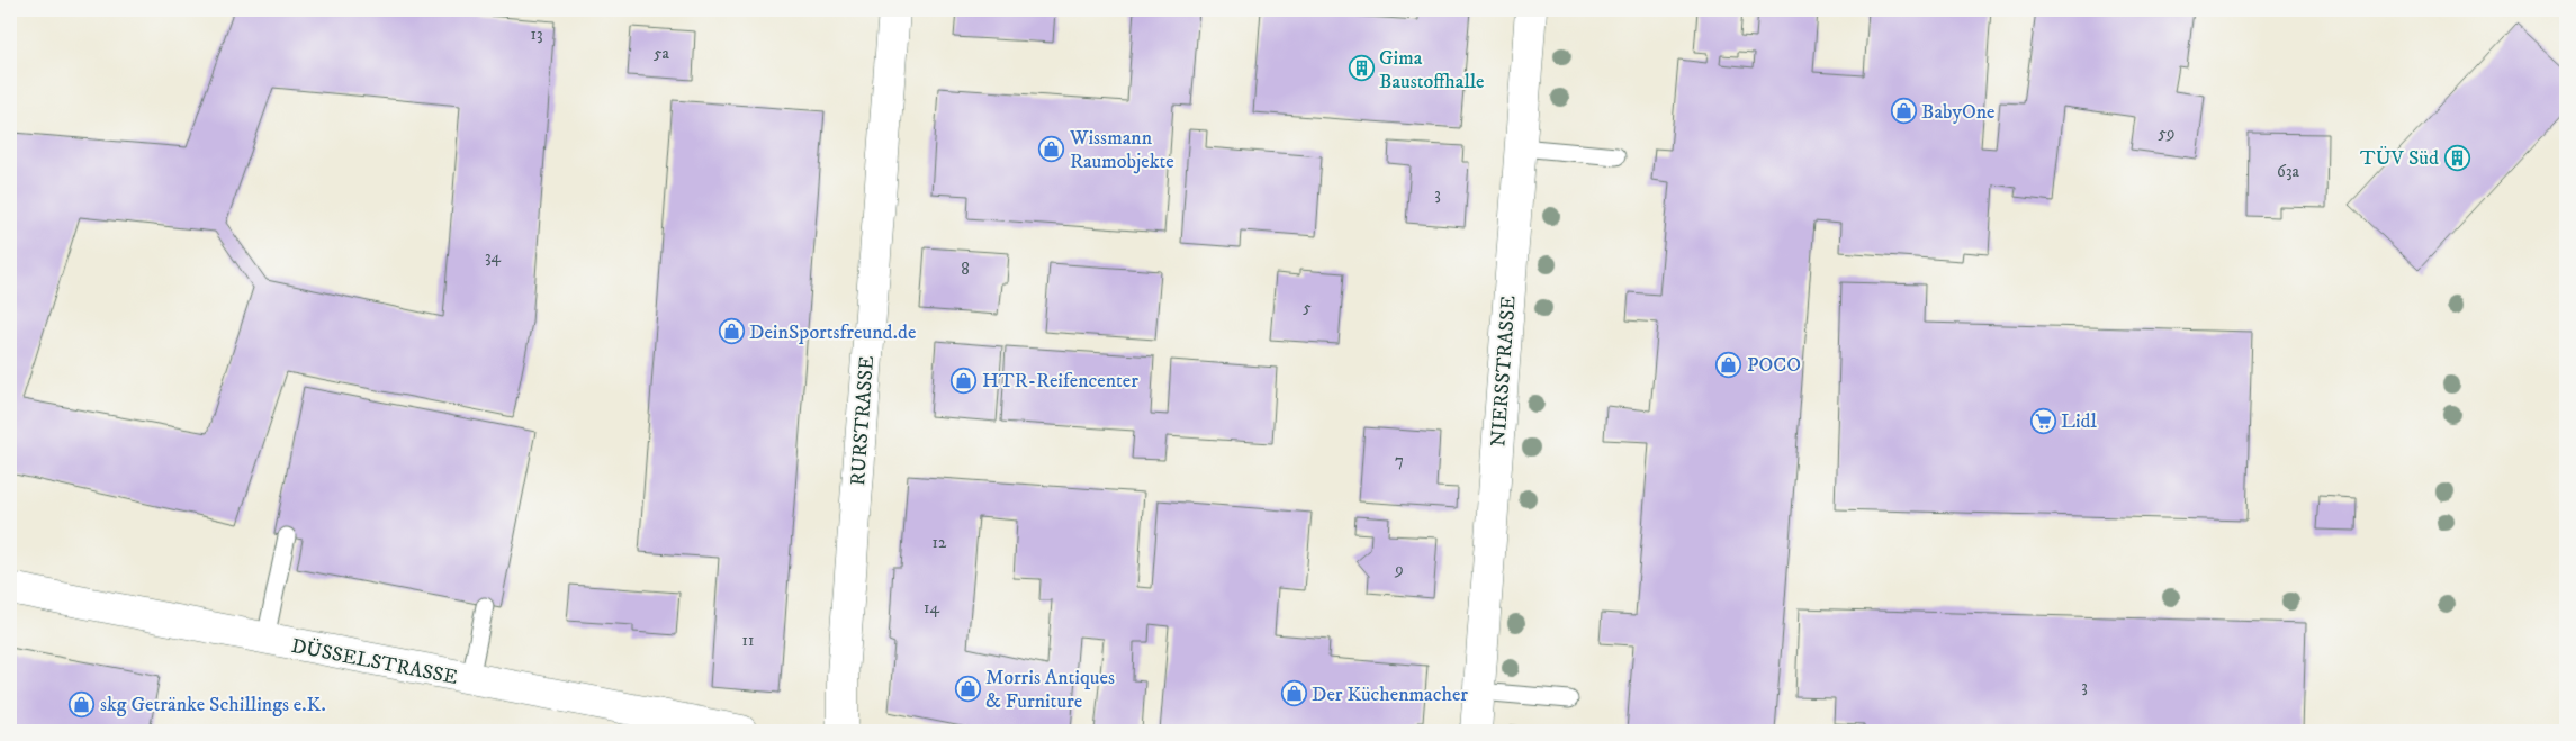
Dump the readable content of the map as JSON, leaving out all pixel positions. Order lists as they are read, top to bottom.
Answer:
{
  "streets": {
    "street": ["NIERSSTRASSE", "RURSTRASSE", "DÜSSELSTRASSE"]
  },
  "places": {
    "building": ["Gima Baustoffhalle", "TÜV Süd"],
    "shop": [
      "BabyOne",
      "Wissmann Raumobjekte",
      "DeinSportsfreund.de",
      "POCO",
      "HTR-Reifencenter",
      "Morris Antiques & Furniture",
      "Der Küchenmacher",
      "skg Getränke Schillings e.K."
    ],
    "supermarket": ["Lidl"]
  },
  "house_numbers": [
    "13",
    "5a",
    "59",
    "63a",
    "3",
    "34",
    "8",
    "5",
    "7",
    "12",
    "9",
    "14",
    "11",
    "3"
  ]
}
